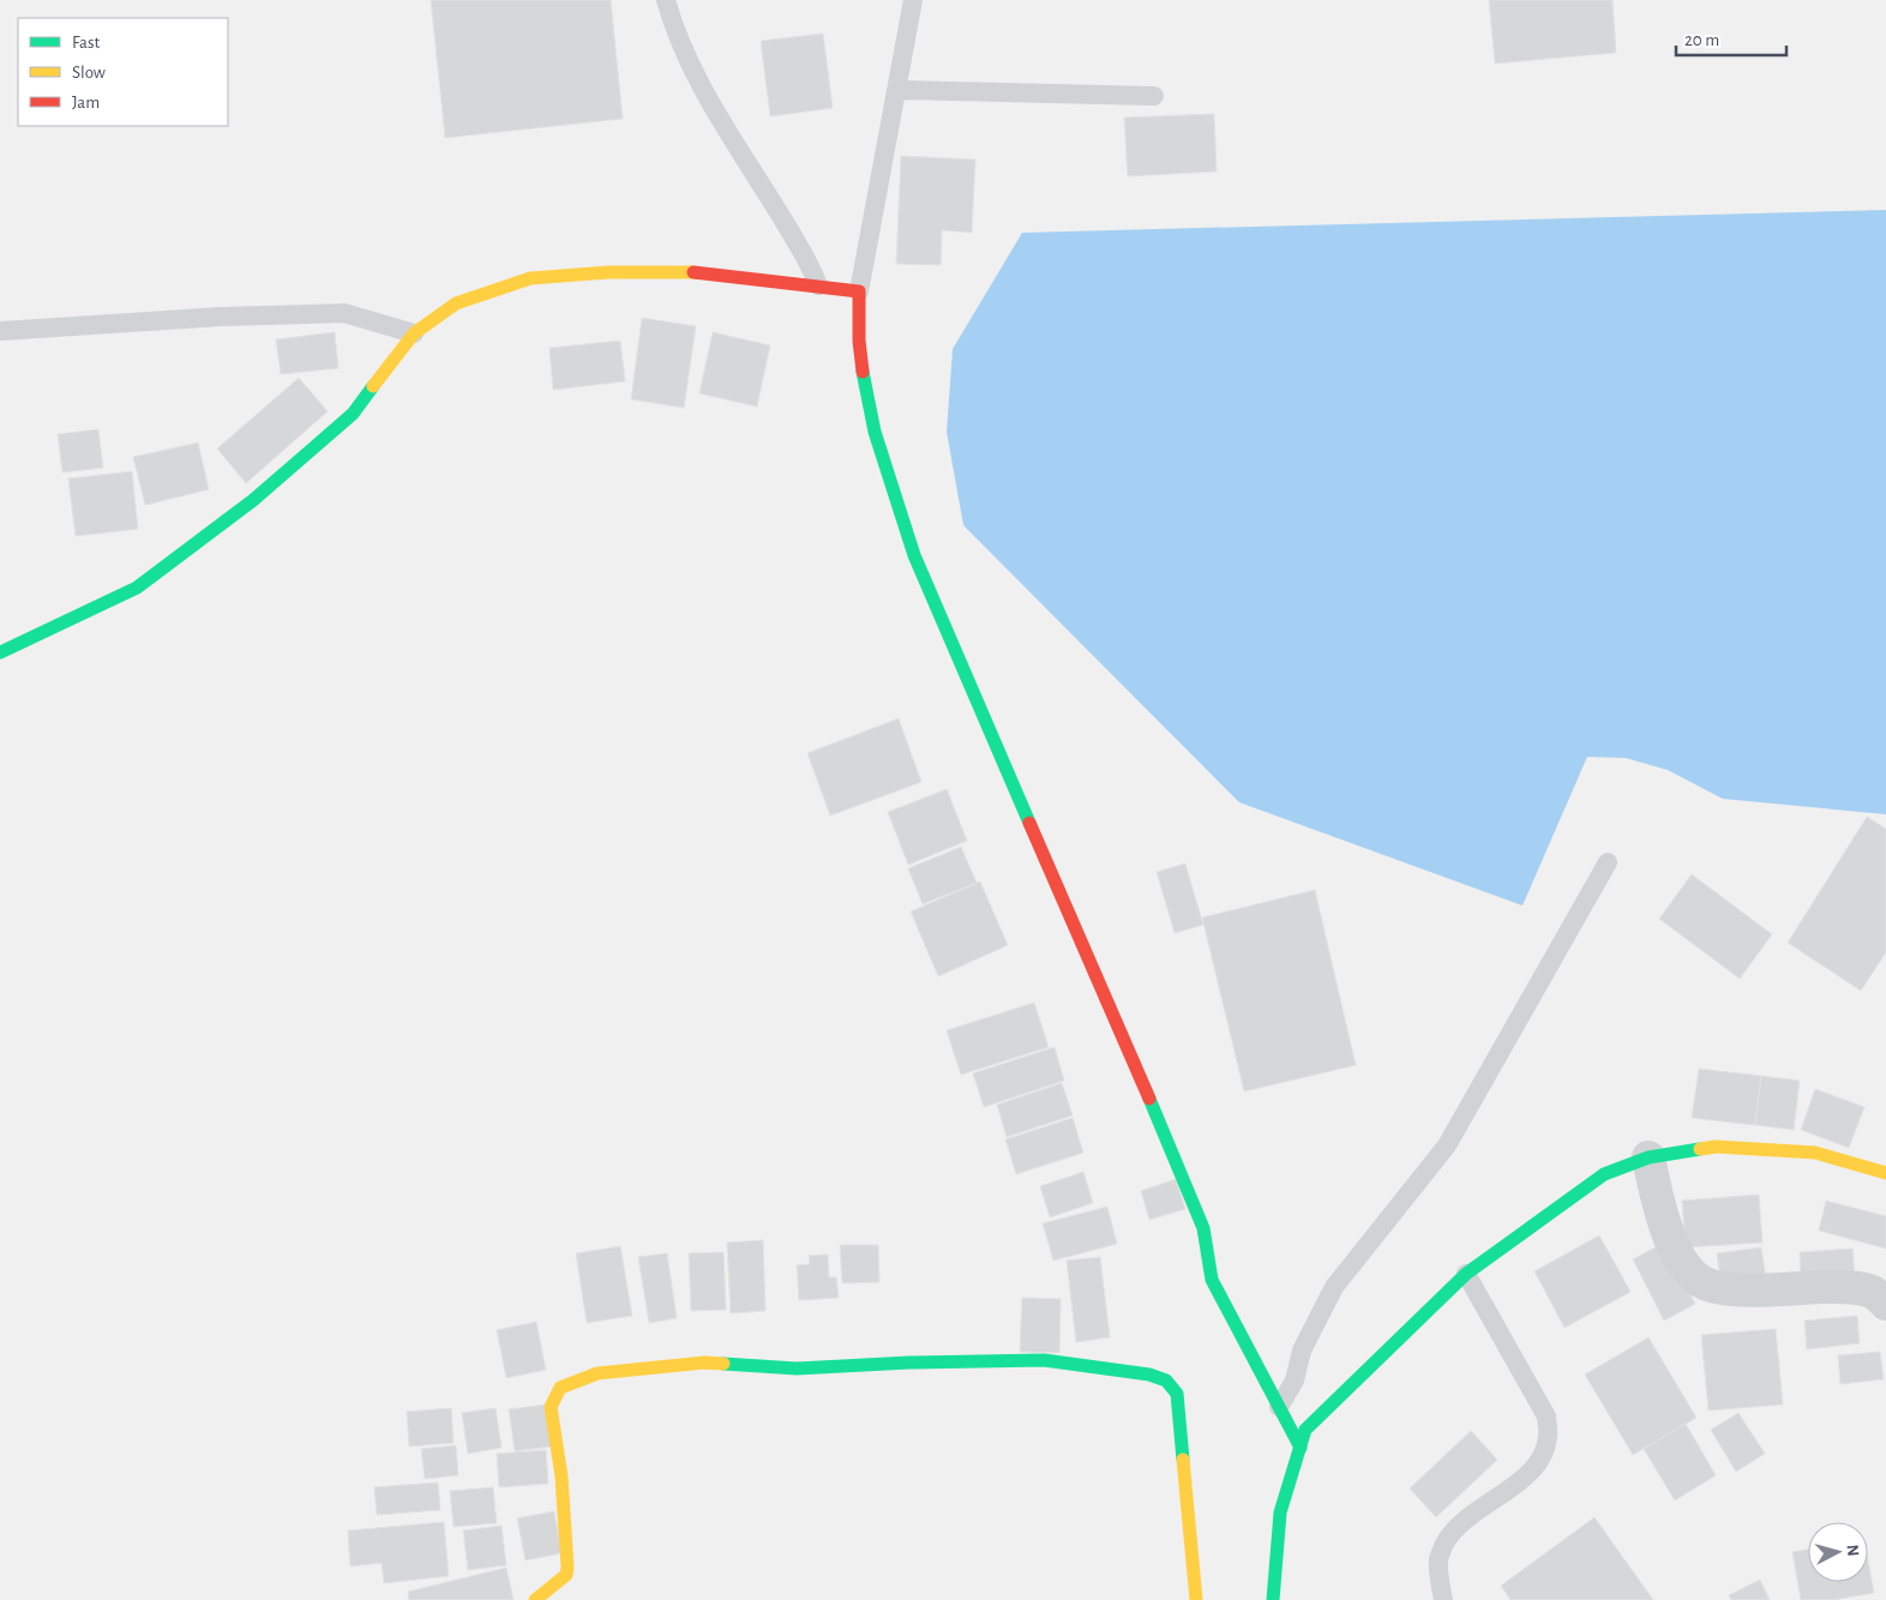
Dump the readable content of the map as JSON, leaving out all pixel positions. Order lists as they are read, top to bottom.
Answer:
{
  "legend": ["Fast", "Slow", "Jam"],
  "scale_bar": "20 m",
  "north": "right"
}
